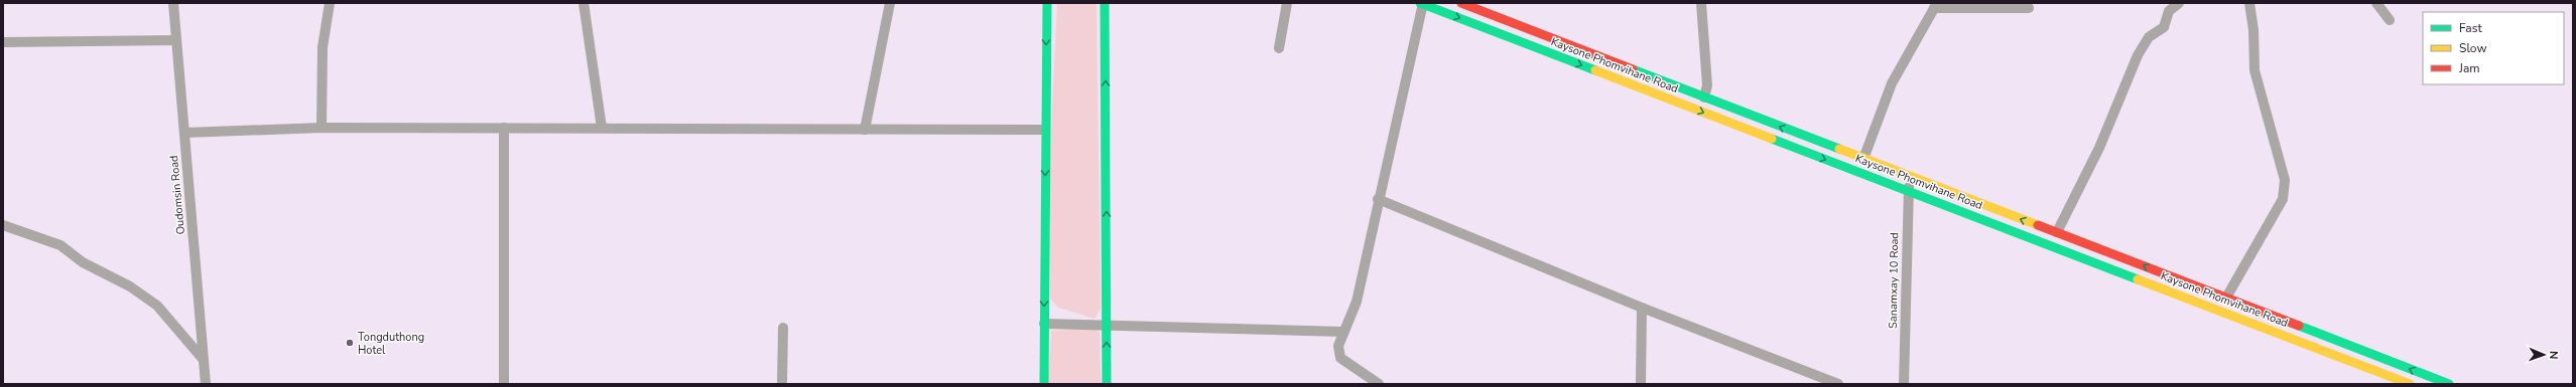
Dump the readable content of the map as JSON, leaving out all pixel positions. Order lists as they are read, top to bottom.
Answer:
{
  "streets": {
    "main road": ["Kaysone Phomvihane Road"],
    "street": ["Oudomsin Road", "Sanamxay 10 Road"]
  },
  "crossings": [
    ["Kaysone Phomvihane Road", "Sanamxay 10 Road"]
  ],
  "places": ["Tongduthong Hotel"],
  "legend": ["Fast", "Slow", "Jam"],
  "north": "right"
}
